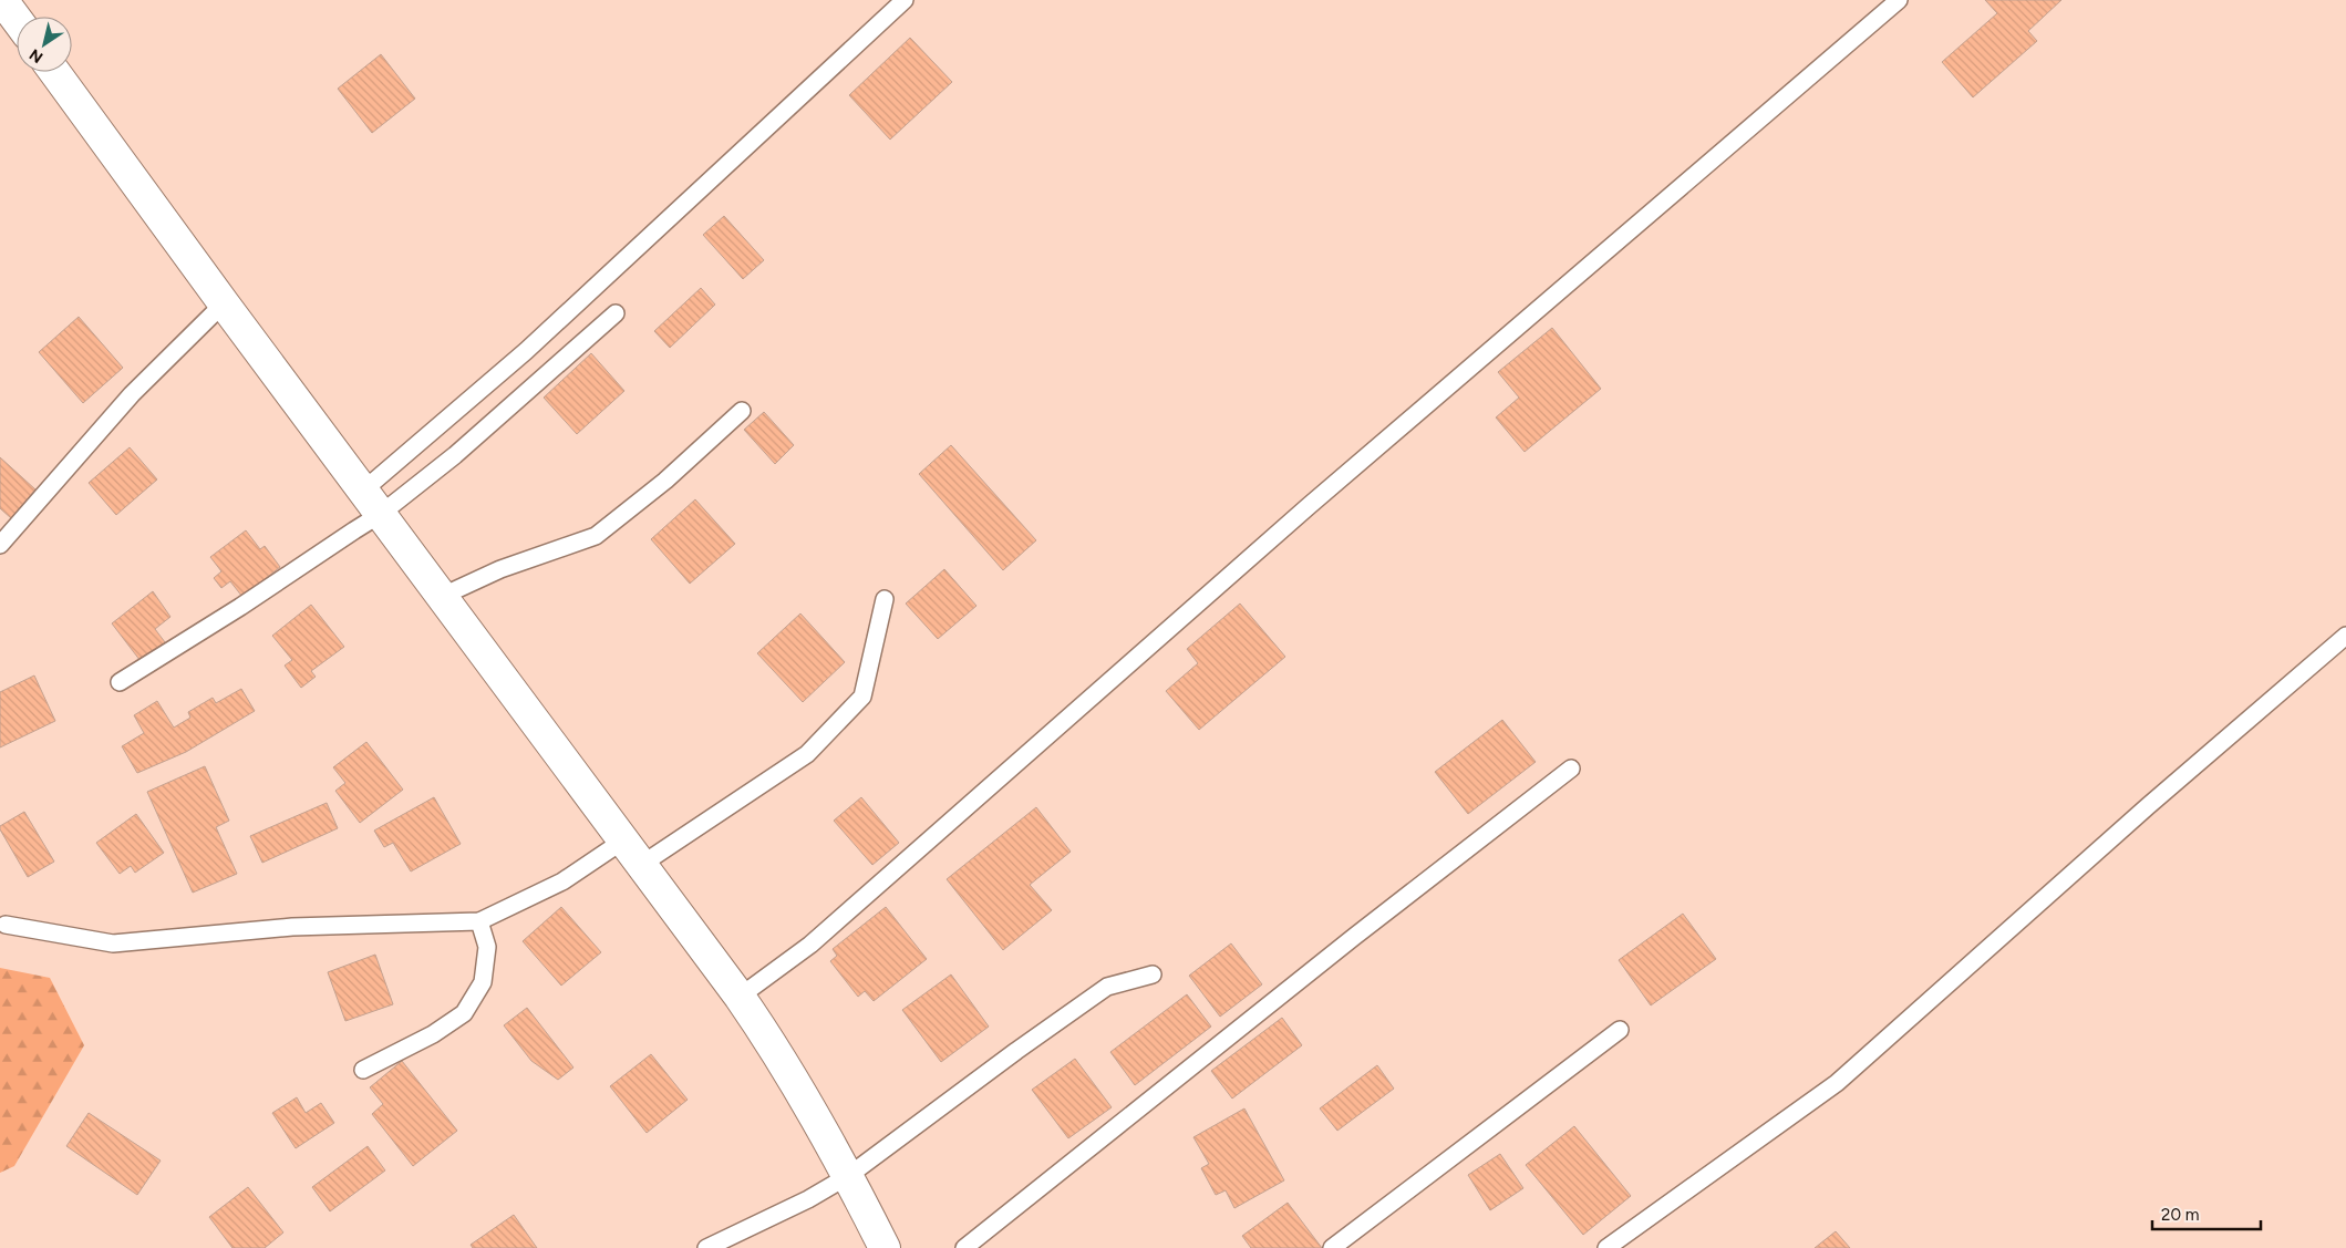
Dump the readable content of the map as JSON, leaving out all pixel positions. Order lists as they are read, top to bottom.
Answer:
{
  "scale_bar": "20 m",
  "north": "bottom left"
}
